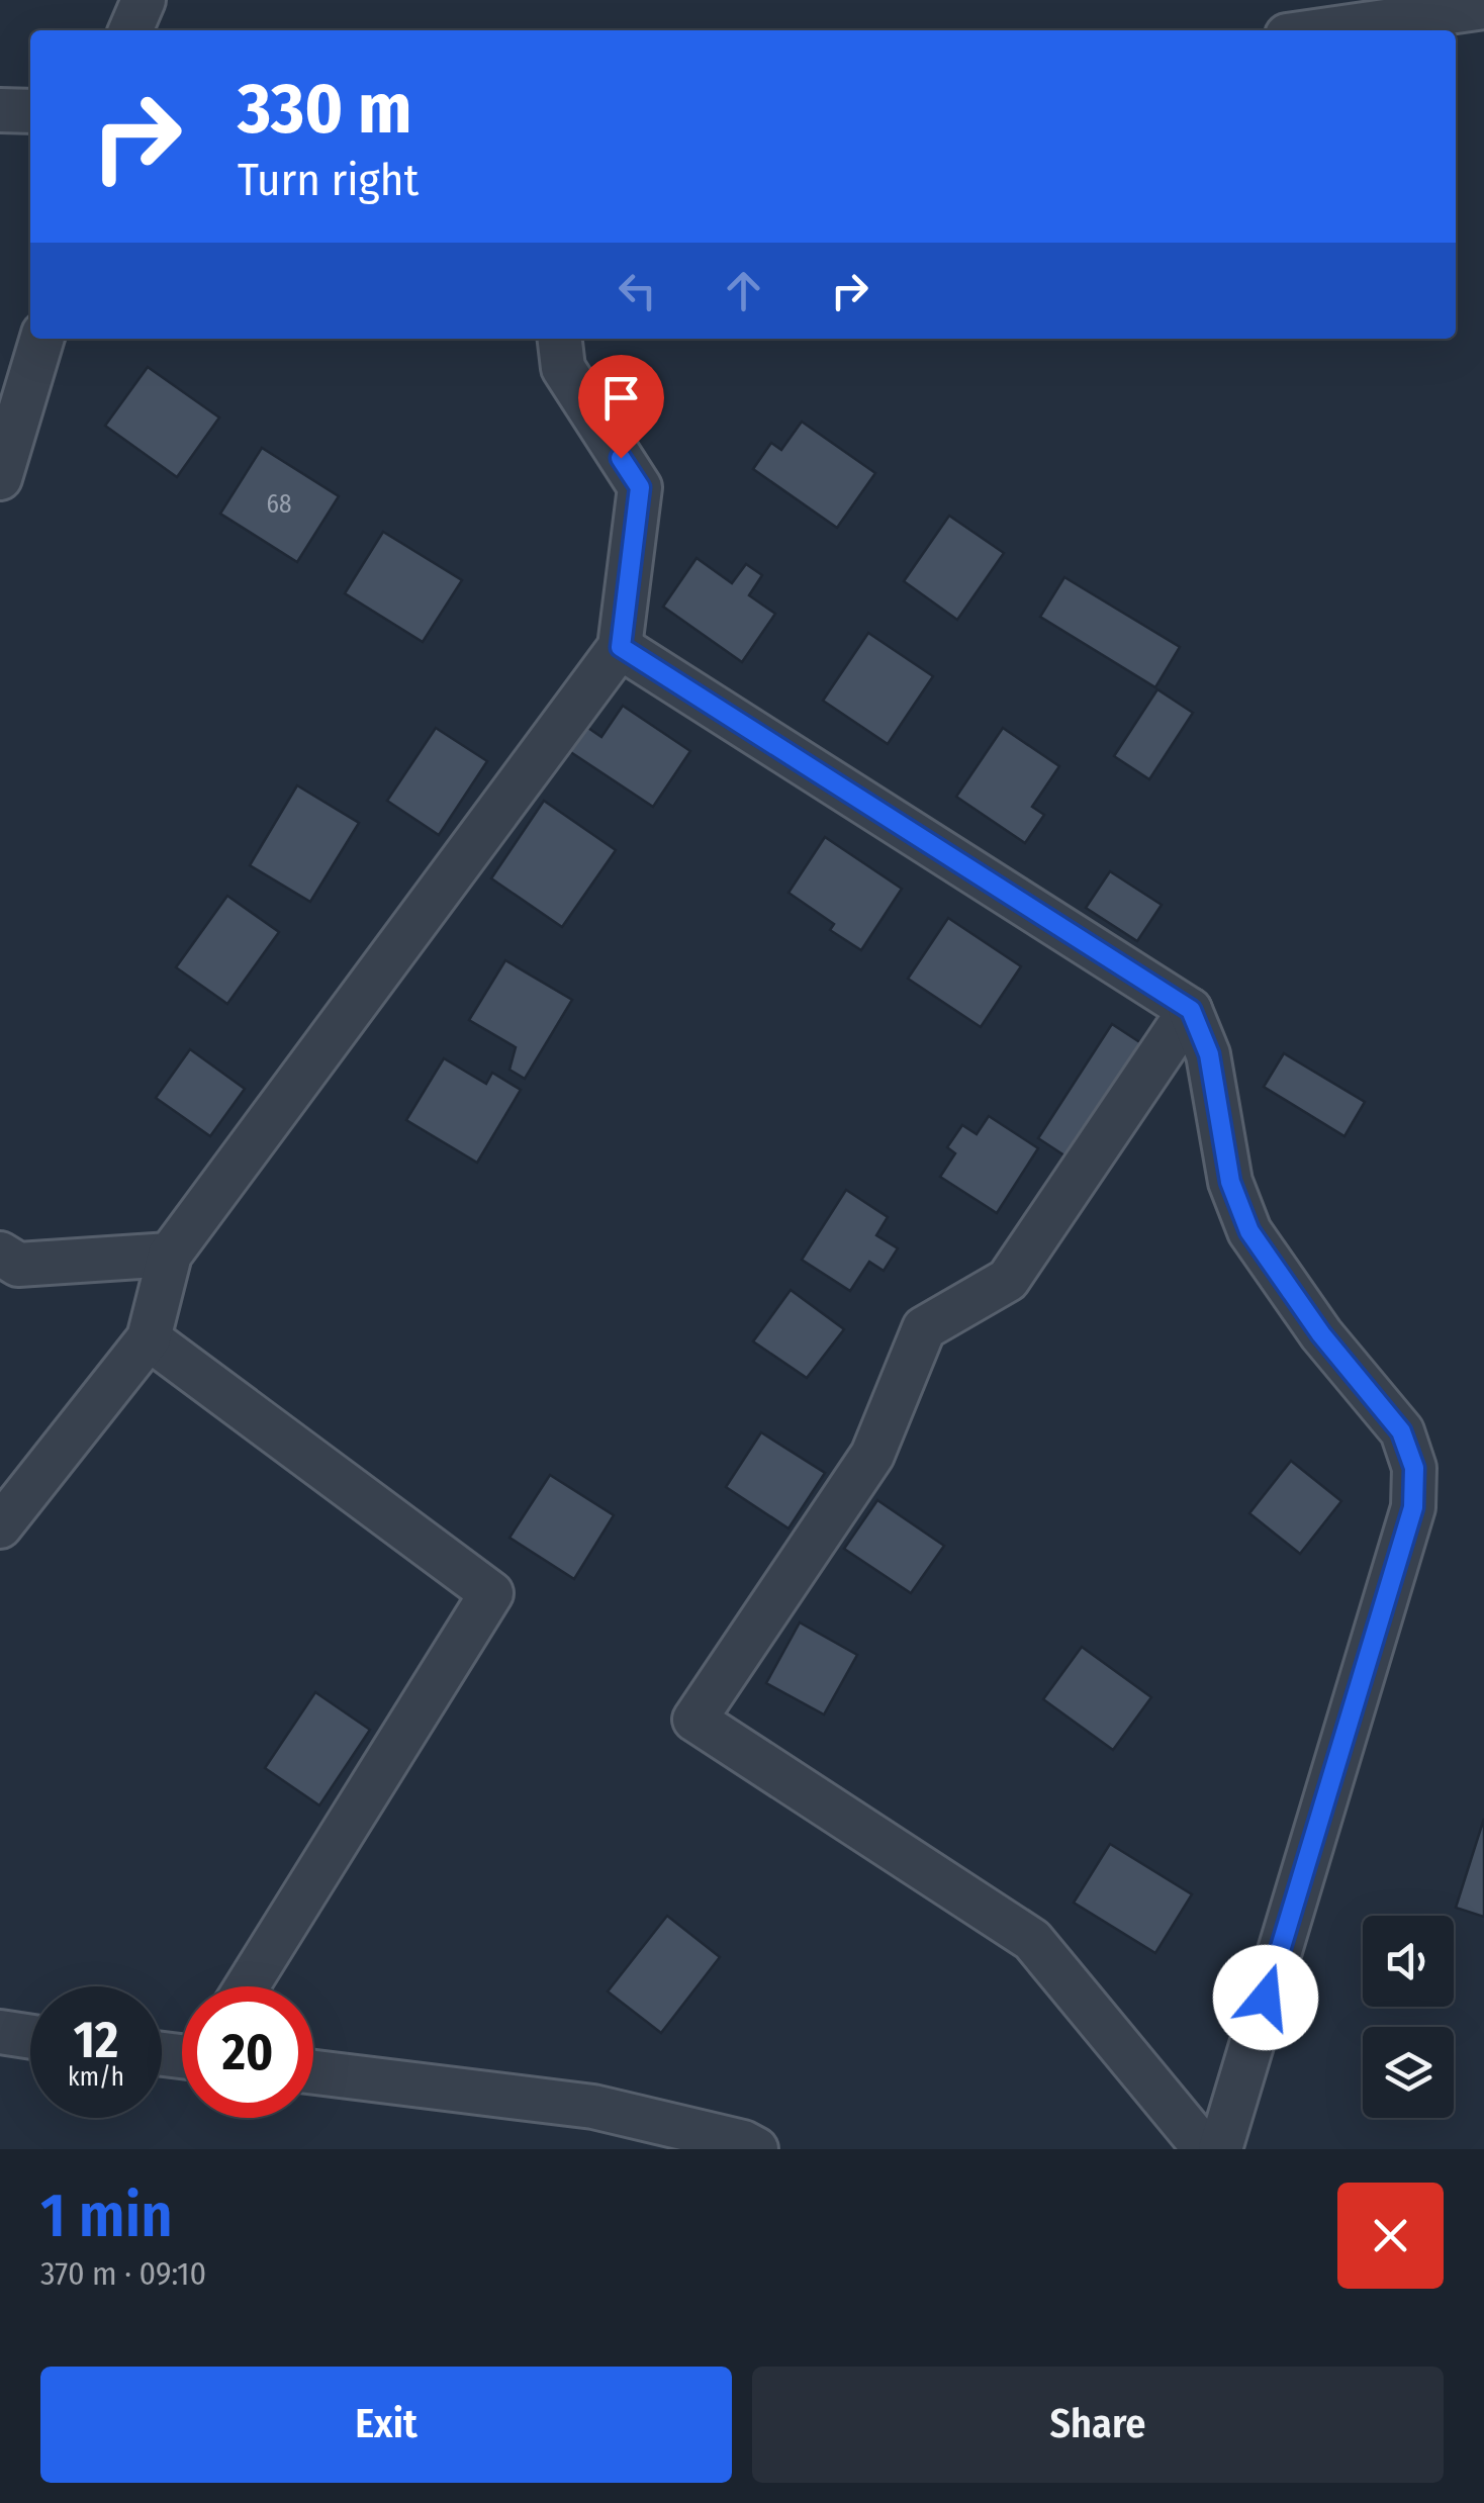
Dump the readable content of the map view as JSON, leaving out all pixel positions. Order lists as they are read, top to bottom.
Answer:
{
  "house_numbers": ["68"],
  "page": {
    "turn": ["330 m", "Turn right"],
    "speed": "12 km/h",
    "limit": "20",
    "heading": ["1 min", "370 m · 09:10"],
    "buttons": ["Exit", "Share"]
  }
}
